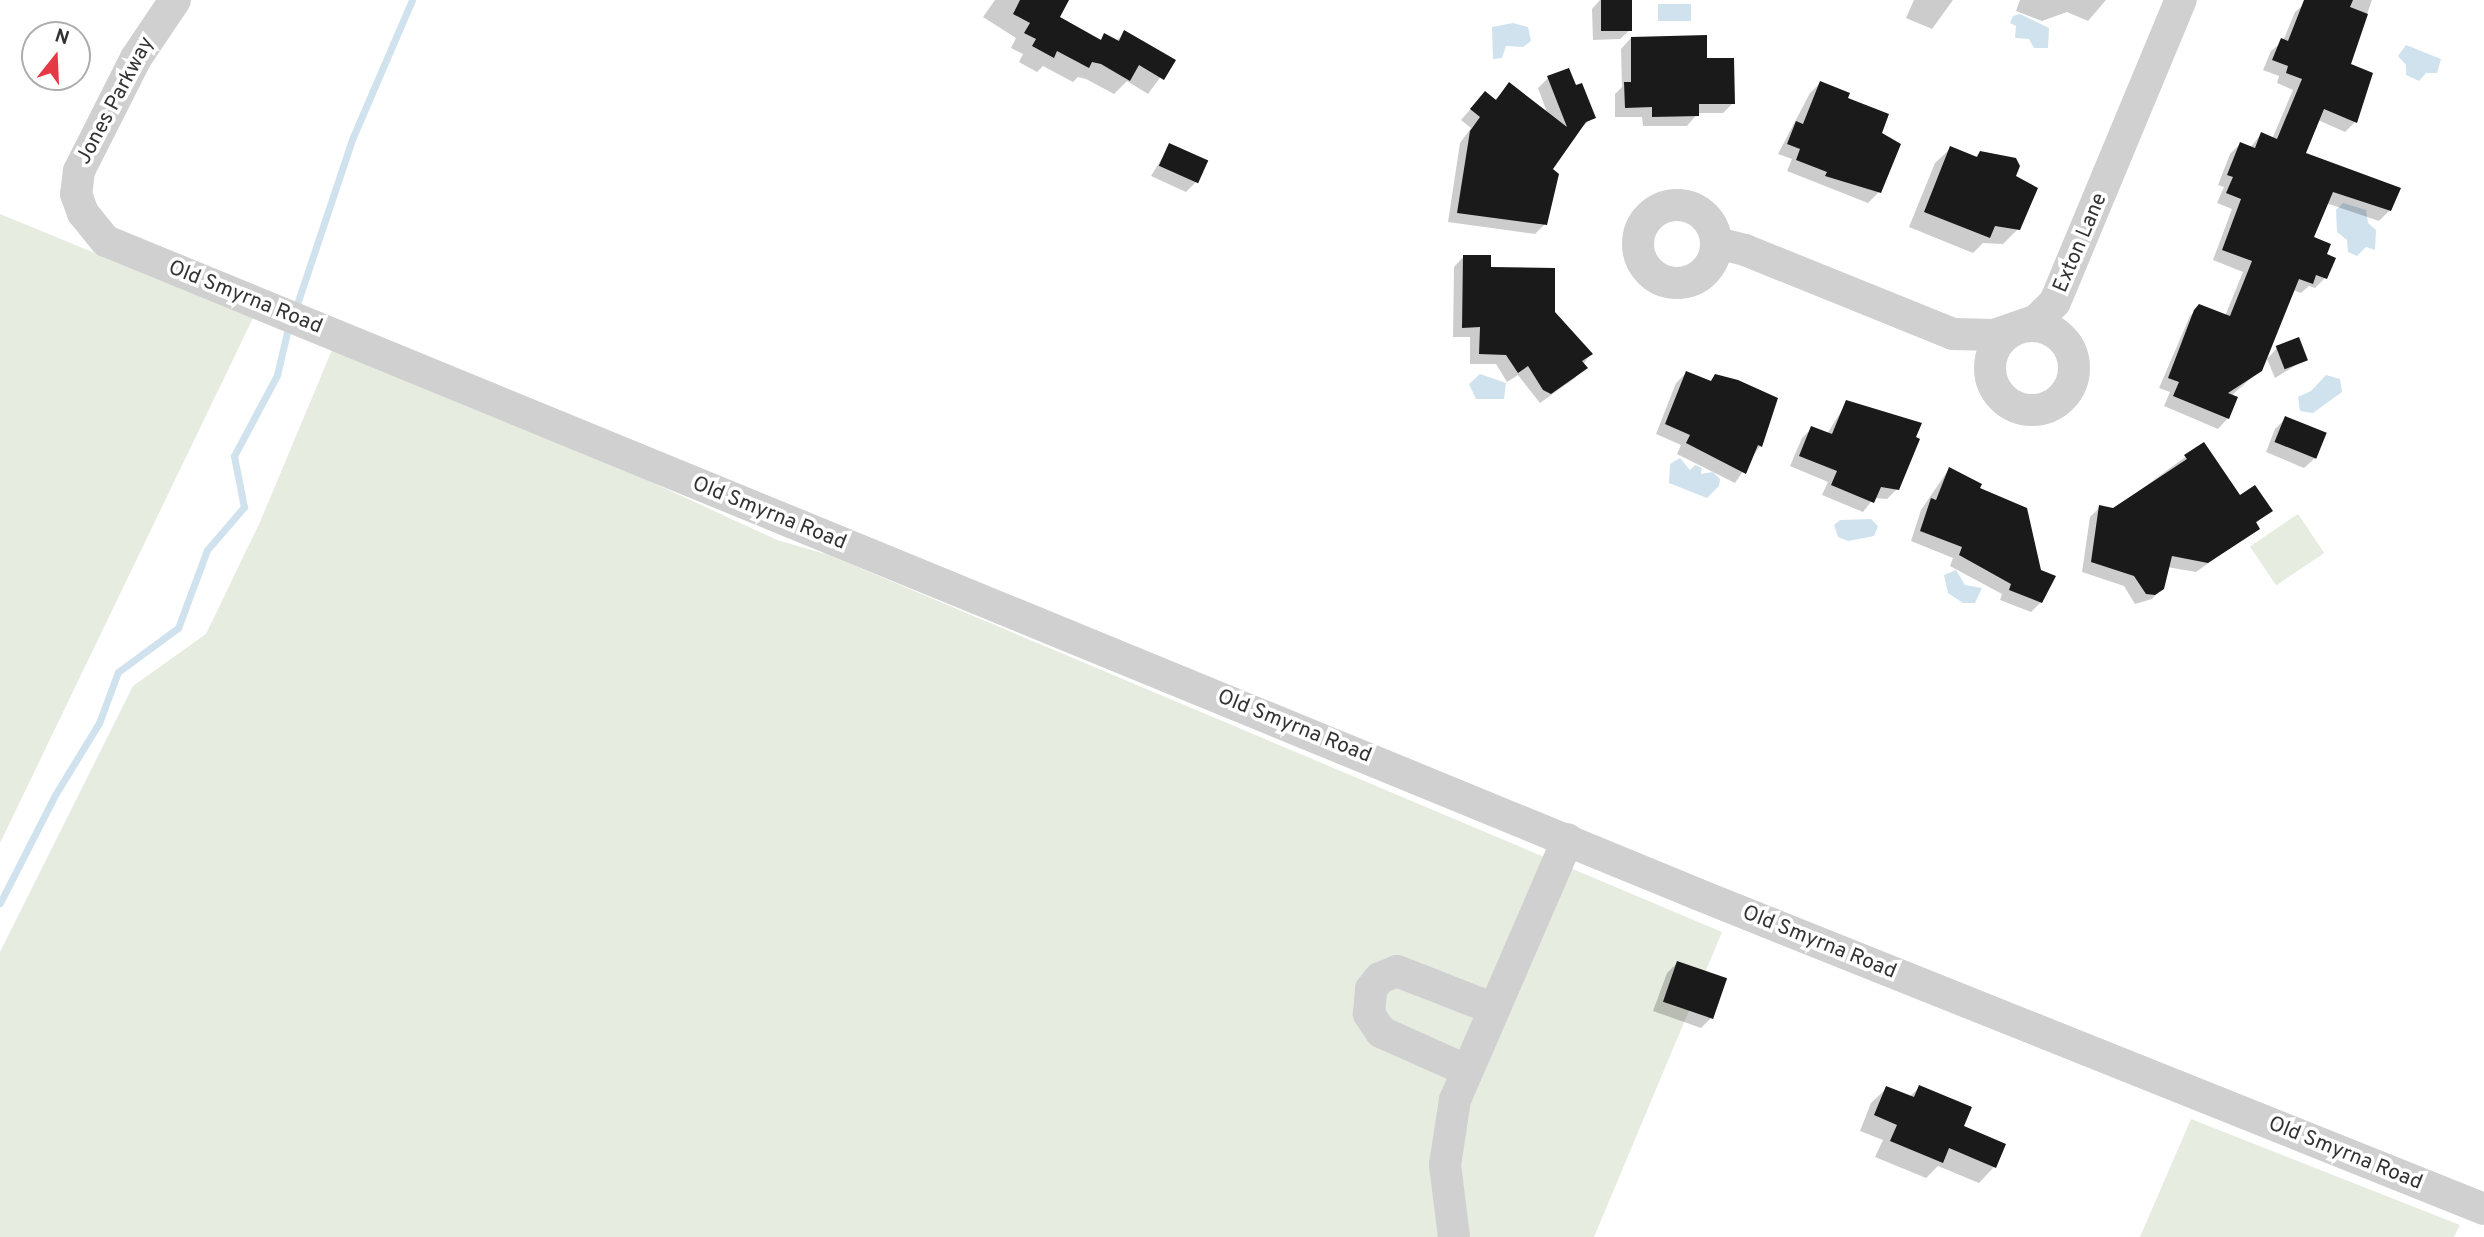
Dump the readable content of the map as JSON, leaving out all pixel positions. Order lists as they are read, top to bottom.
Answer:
{
  "streets": {
    "street": ["Jones Parkway", "Exton Lane", "Old Smyrna Road"]
  },
  "crossings": [
    ["Jones Parkway", "Old Smyrna Road"]
  ],
  "north": "top"
}
